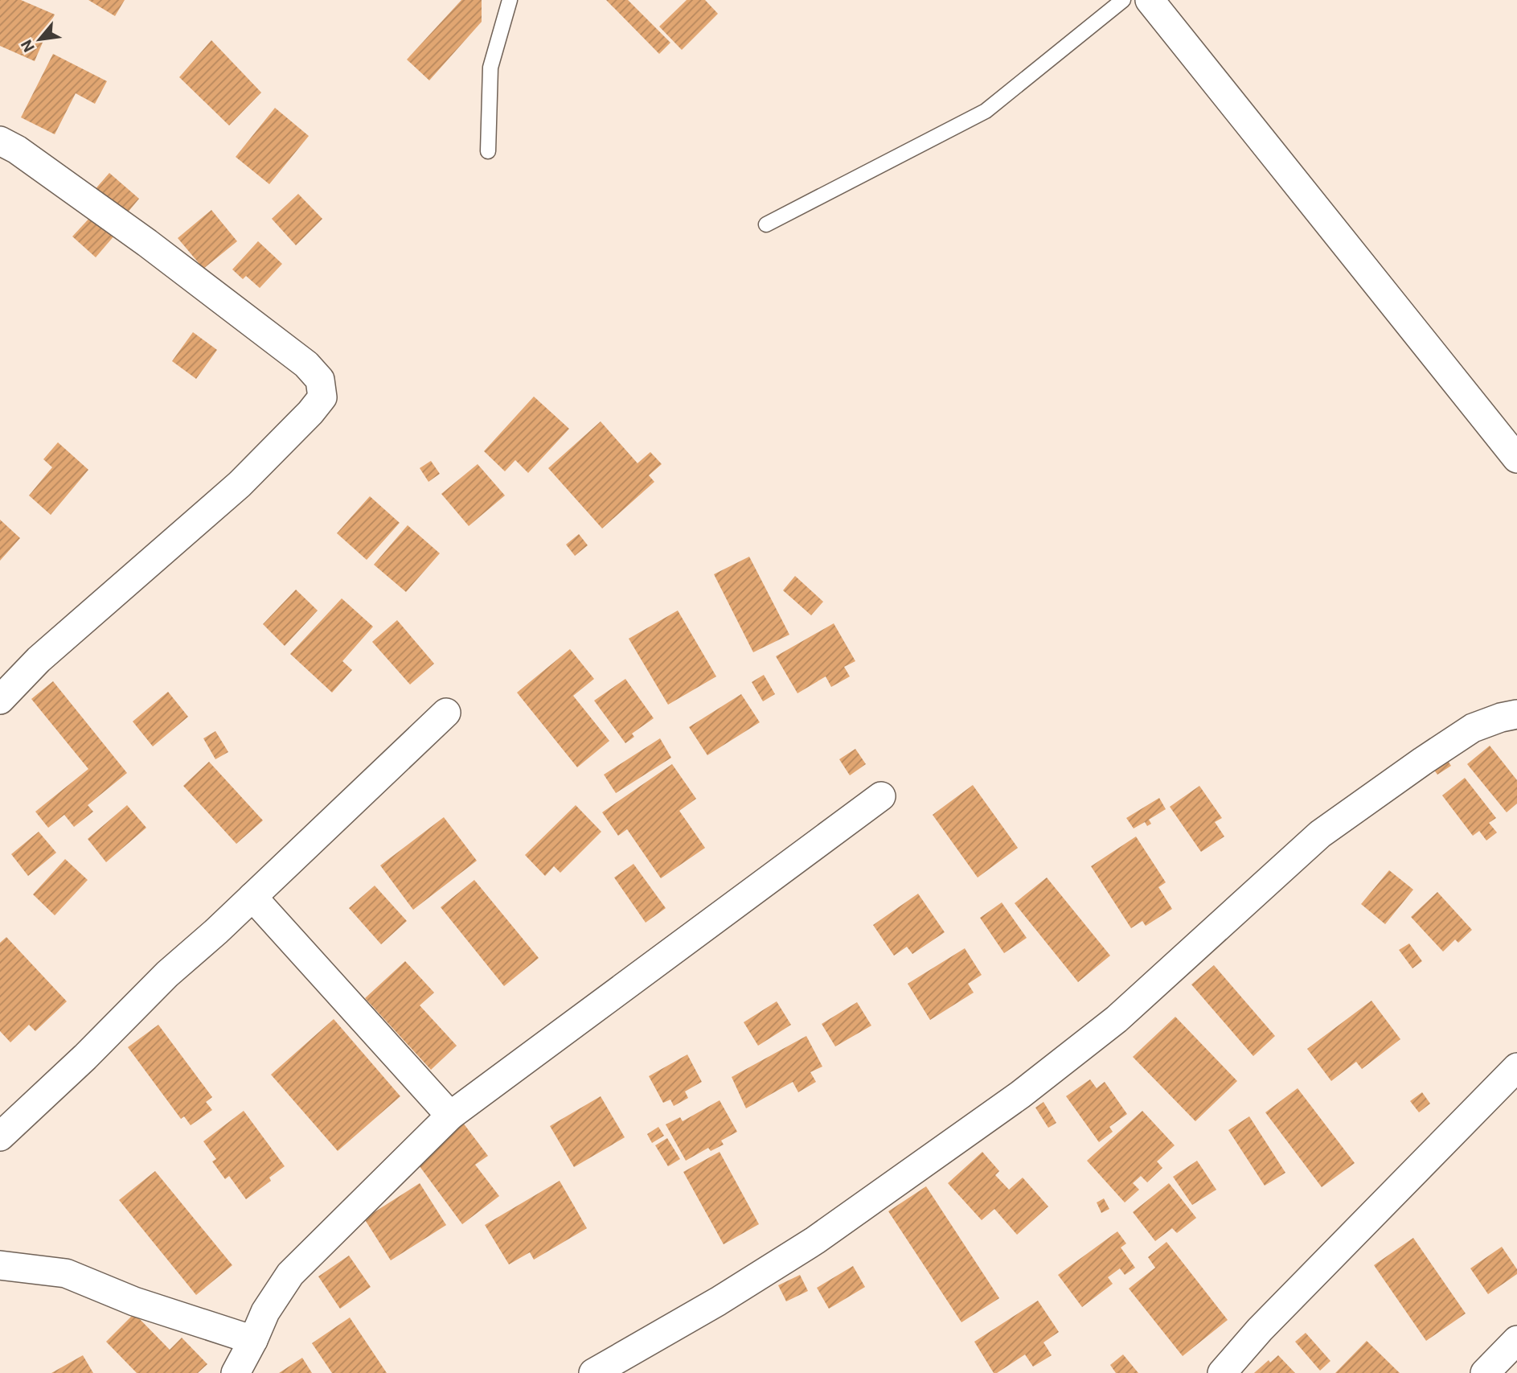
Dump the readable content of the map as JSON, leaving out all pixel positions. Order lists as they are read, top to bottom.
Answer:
{
  "north": "bottom left"
}
